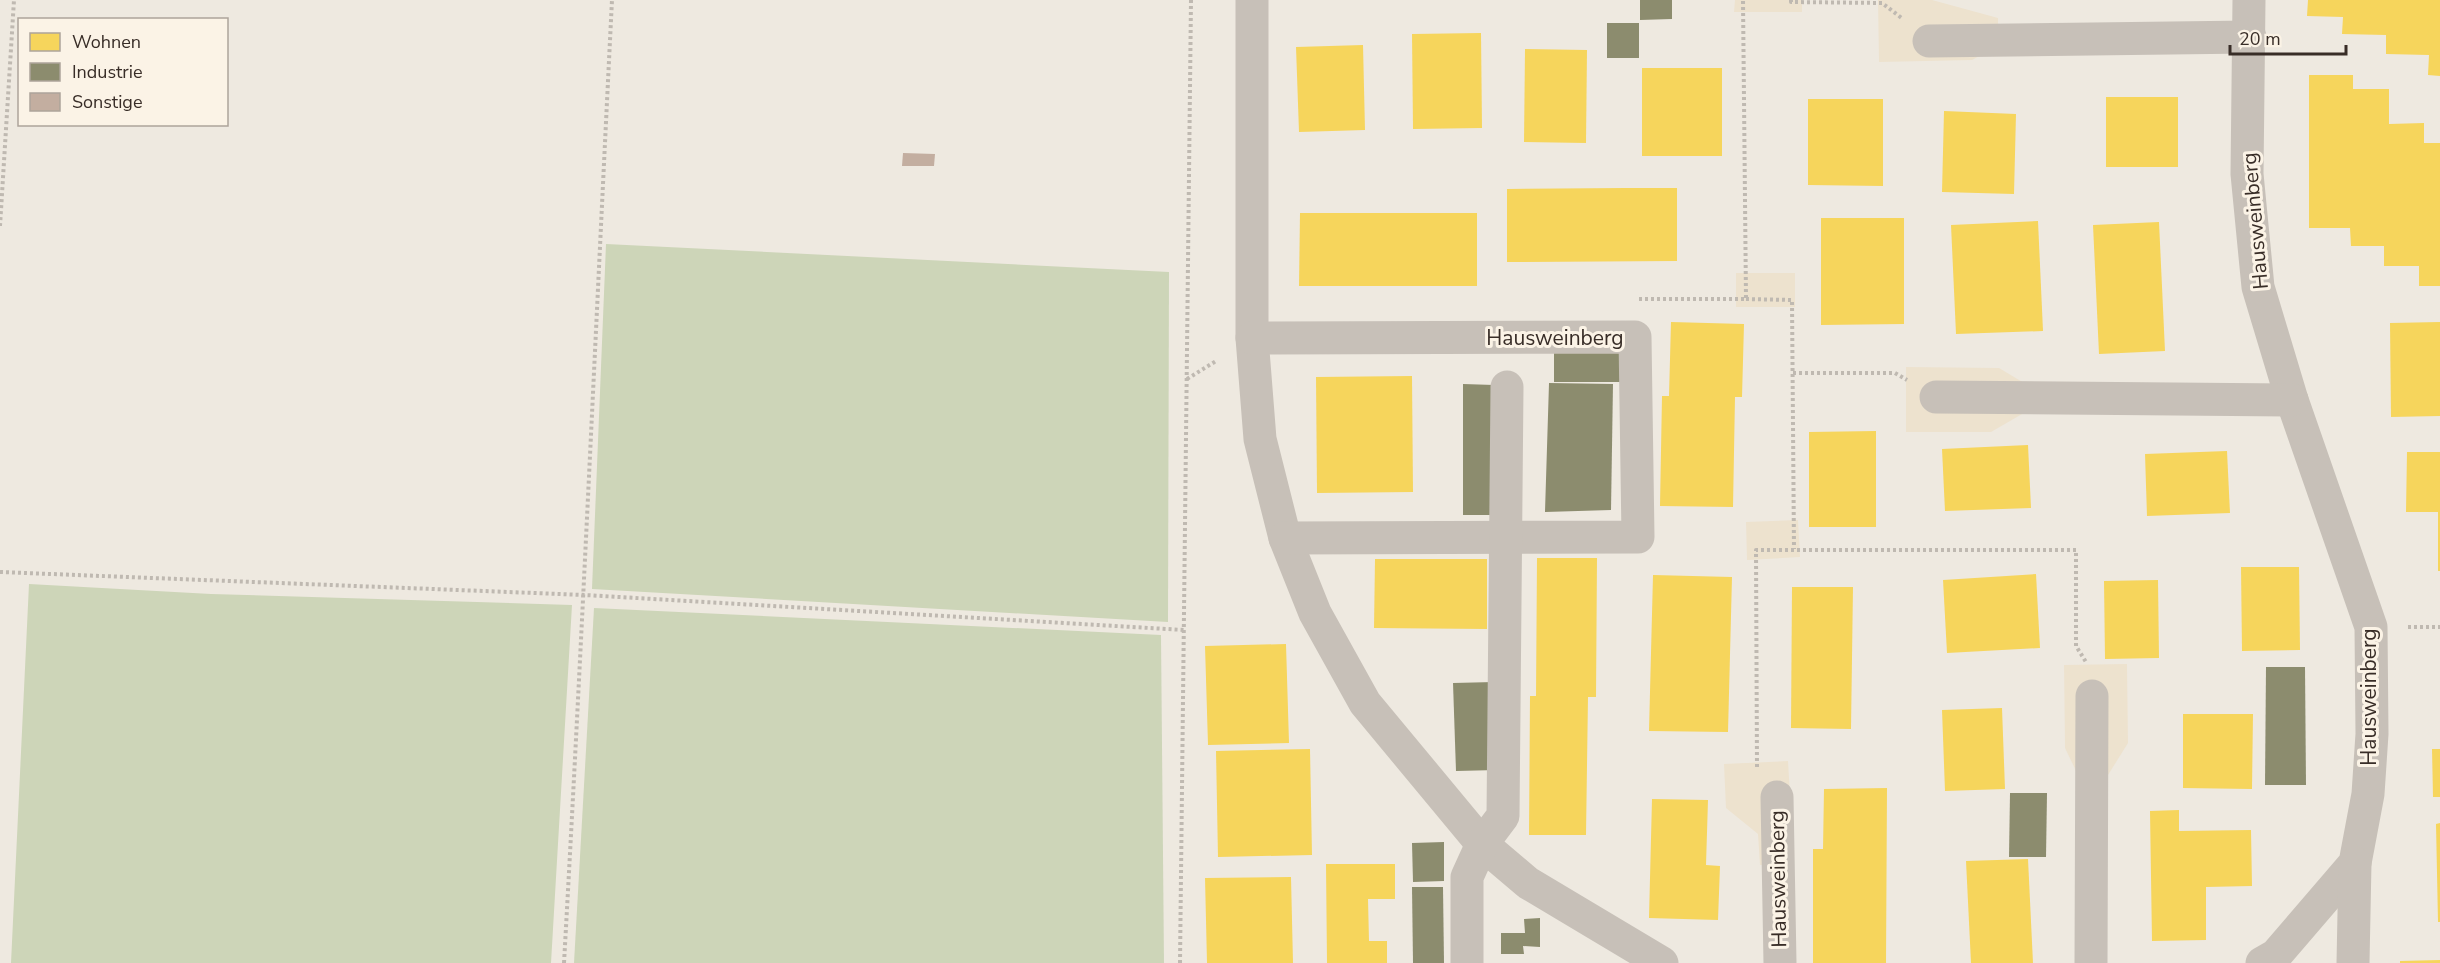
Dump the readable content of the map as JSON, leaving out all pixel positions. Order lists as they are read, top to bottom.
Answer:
{
  "streets": {
    "street": ["Hausweinberg"]
  },
  "legend": ["Wohnen", "Industrie", "Sonstige"],
  "scale_bar": "20 m"
}
